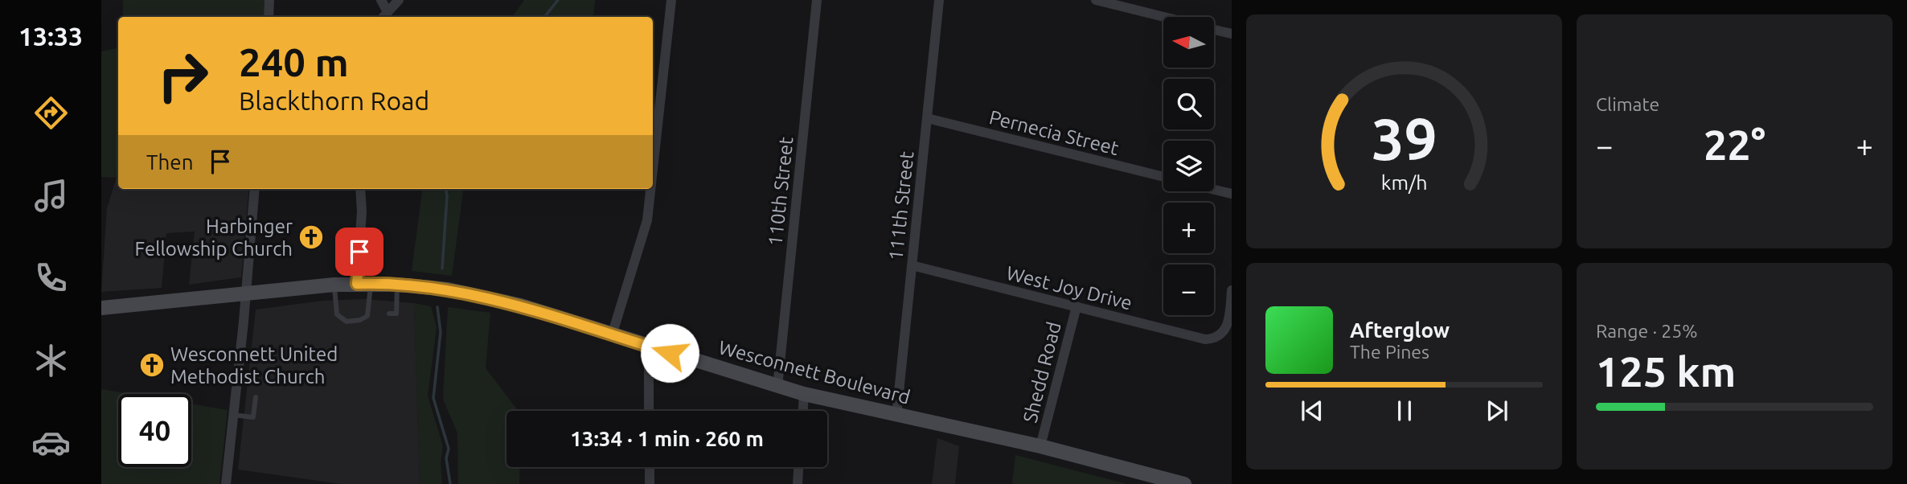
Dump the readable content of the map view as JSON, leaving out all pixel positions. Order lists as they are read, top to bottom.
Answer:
{
  "streets": {
    "street": [
      "Pernecia Street",
      "110th Street",
      "111th Street",
      "West Joy Drive",
      "Wesconnett Boulevard",
      "Shedd Road"
    ]
  },
  "crossings": [
    ["Pernecia Street", "111th Street"],
    ["110th Street", "Wesconnett Boulevard"],
    ["111th Street", "West Joy Drive"],
    ["111th Street", "Wesconnett Boulevard"],
    ["West Joy Drive", "Shedd Road"],
    ["Wesconnett Boulevard", "Shedd Road"]
  ],
  "places": {
    "church": ["Harbinger Fellowship Church", "Wesconnett United Methodist Church"]
  },
  "north": "left",
  "page": {
    "tabs": "13:33",
    "tile": [
      "Climate",
      ["Range · 25%", "125 km"]
    ],
    "map_buttons": ["+", "−"],
    "turn": ["240 m", "Blackthorn Road"],
    "heat": ["−", "22°", "+"],
    "then": "Then",
    "song": ["Afterglow", "The Pines"],
    "limit": "40",
    "trip": "13:34 · 1 min · 260 m",
    "gauge": ["39", "km/h"]
  }
}
